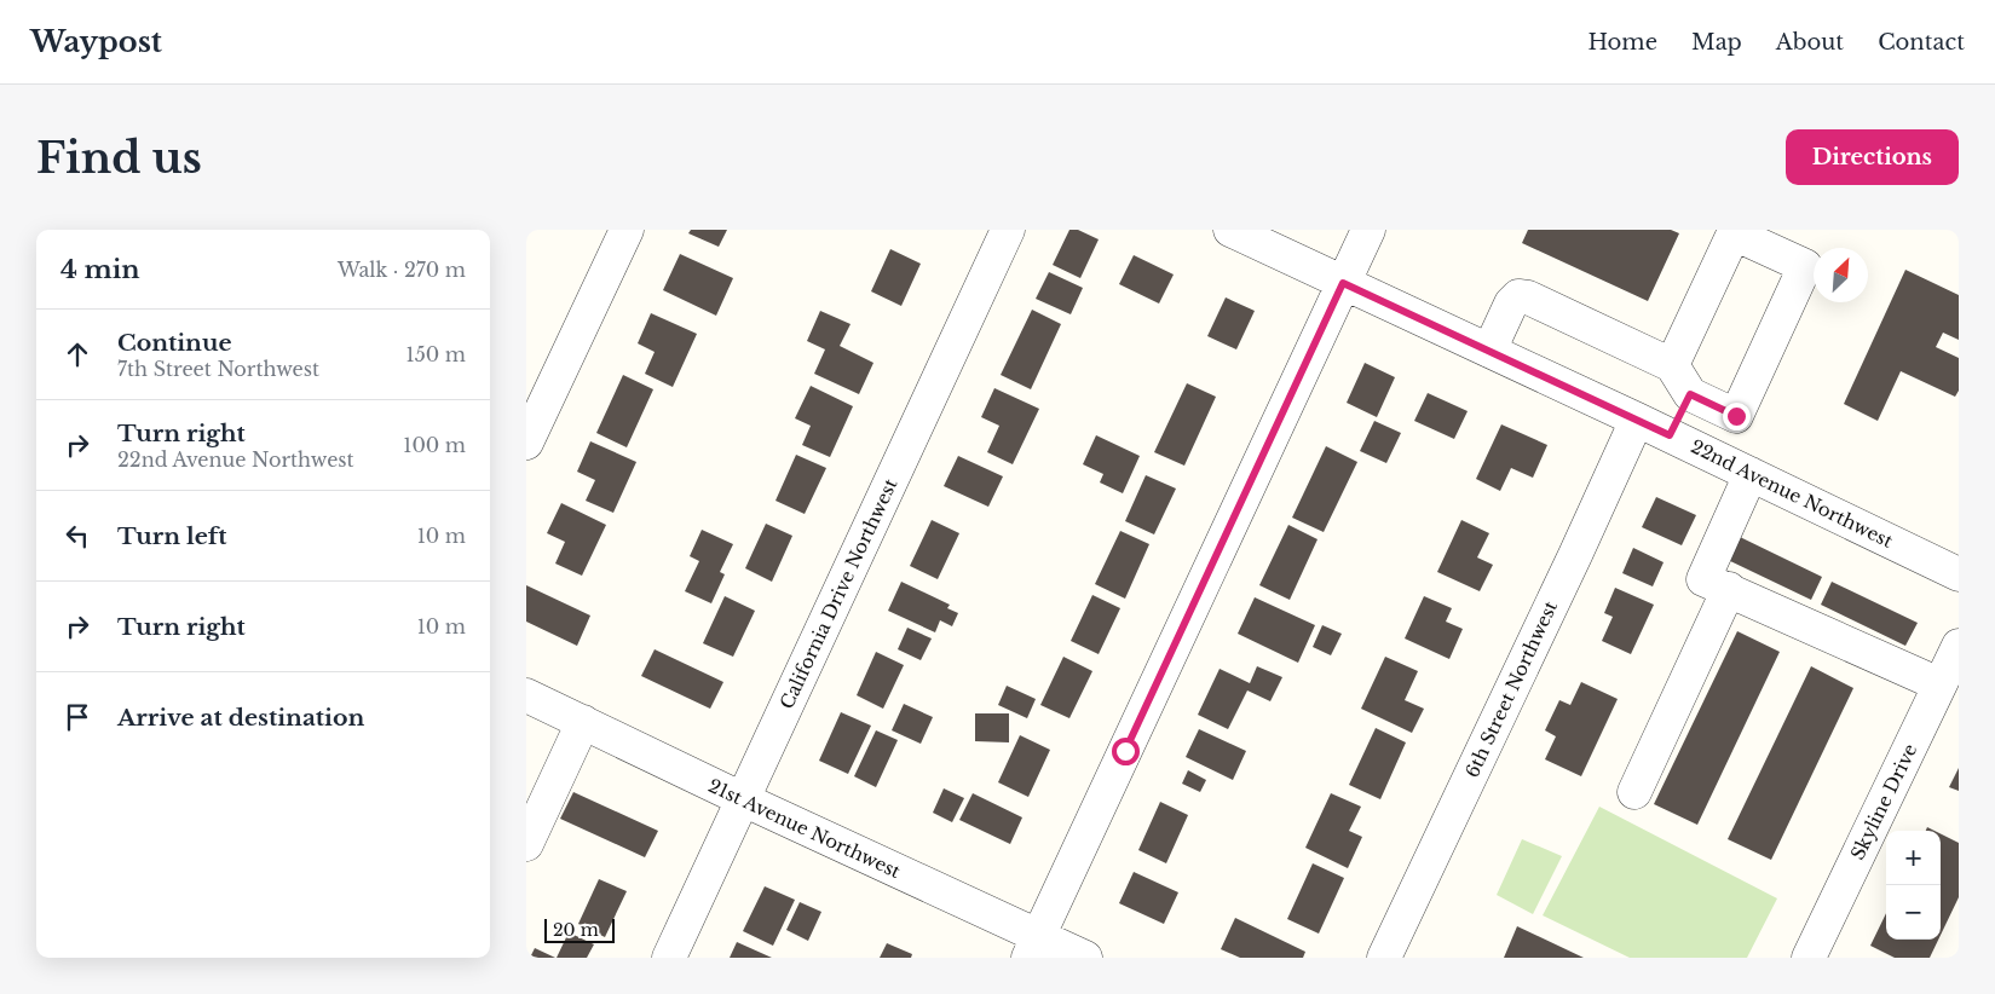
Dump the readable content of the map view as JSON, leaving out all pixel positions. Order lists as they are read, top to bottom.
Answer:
{
  "streets": {
    "street": [
      "22nd Avenue Northwest",
      "California Drive Northwest",
      "6th Street Northwest",
      "Skyline Drive",
      "21st Avenue Northwest"
    ]
  },
  "crossings": [
    ["22nd Avenue Northwest", "6th Street Northwest"],
    ["California Drive Northwest", "21st Avenue Northwest"]
  ],
  "scale_bar": "20 m",
  "north": "top right",
  "page": {
    "header": "Waypost",
    "nav": [
      "Home",
      "Map",
      "About",
      "Contact"
    ],
    "buttons": "Directions",
    "title": "Find us",
    "heading": ["4 min", "Walk · 270 m"],
    "list": [
      ["Continue", "7th Street Northwest", "150 m"],
      ["Turn right", "22nd Avenue Northwest", "100 m"],
      ["Turn left", "10 m"],
      ["Turn right", "10 m"],
      "Arrive at destination"
    ],
    "map_buttons": ["+", "−"],
    "scale": "20 m"
  }
}
